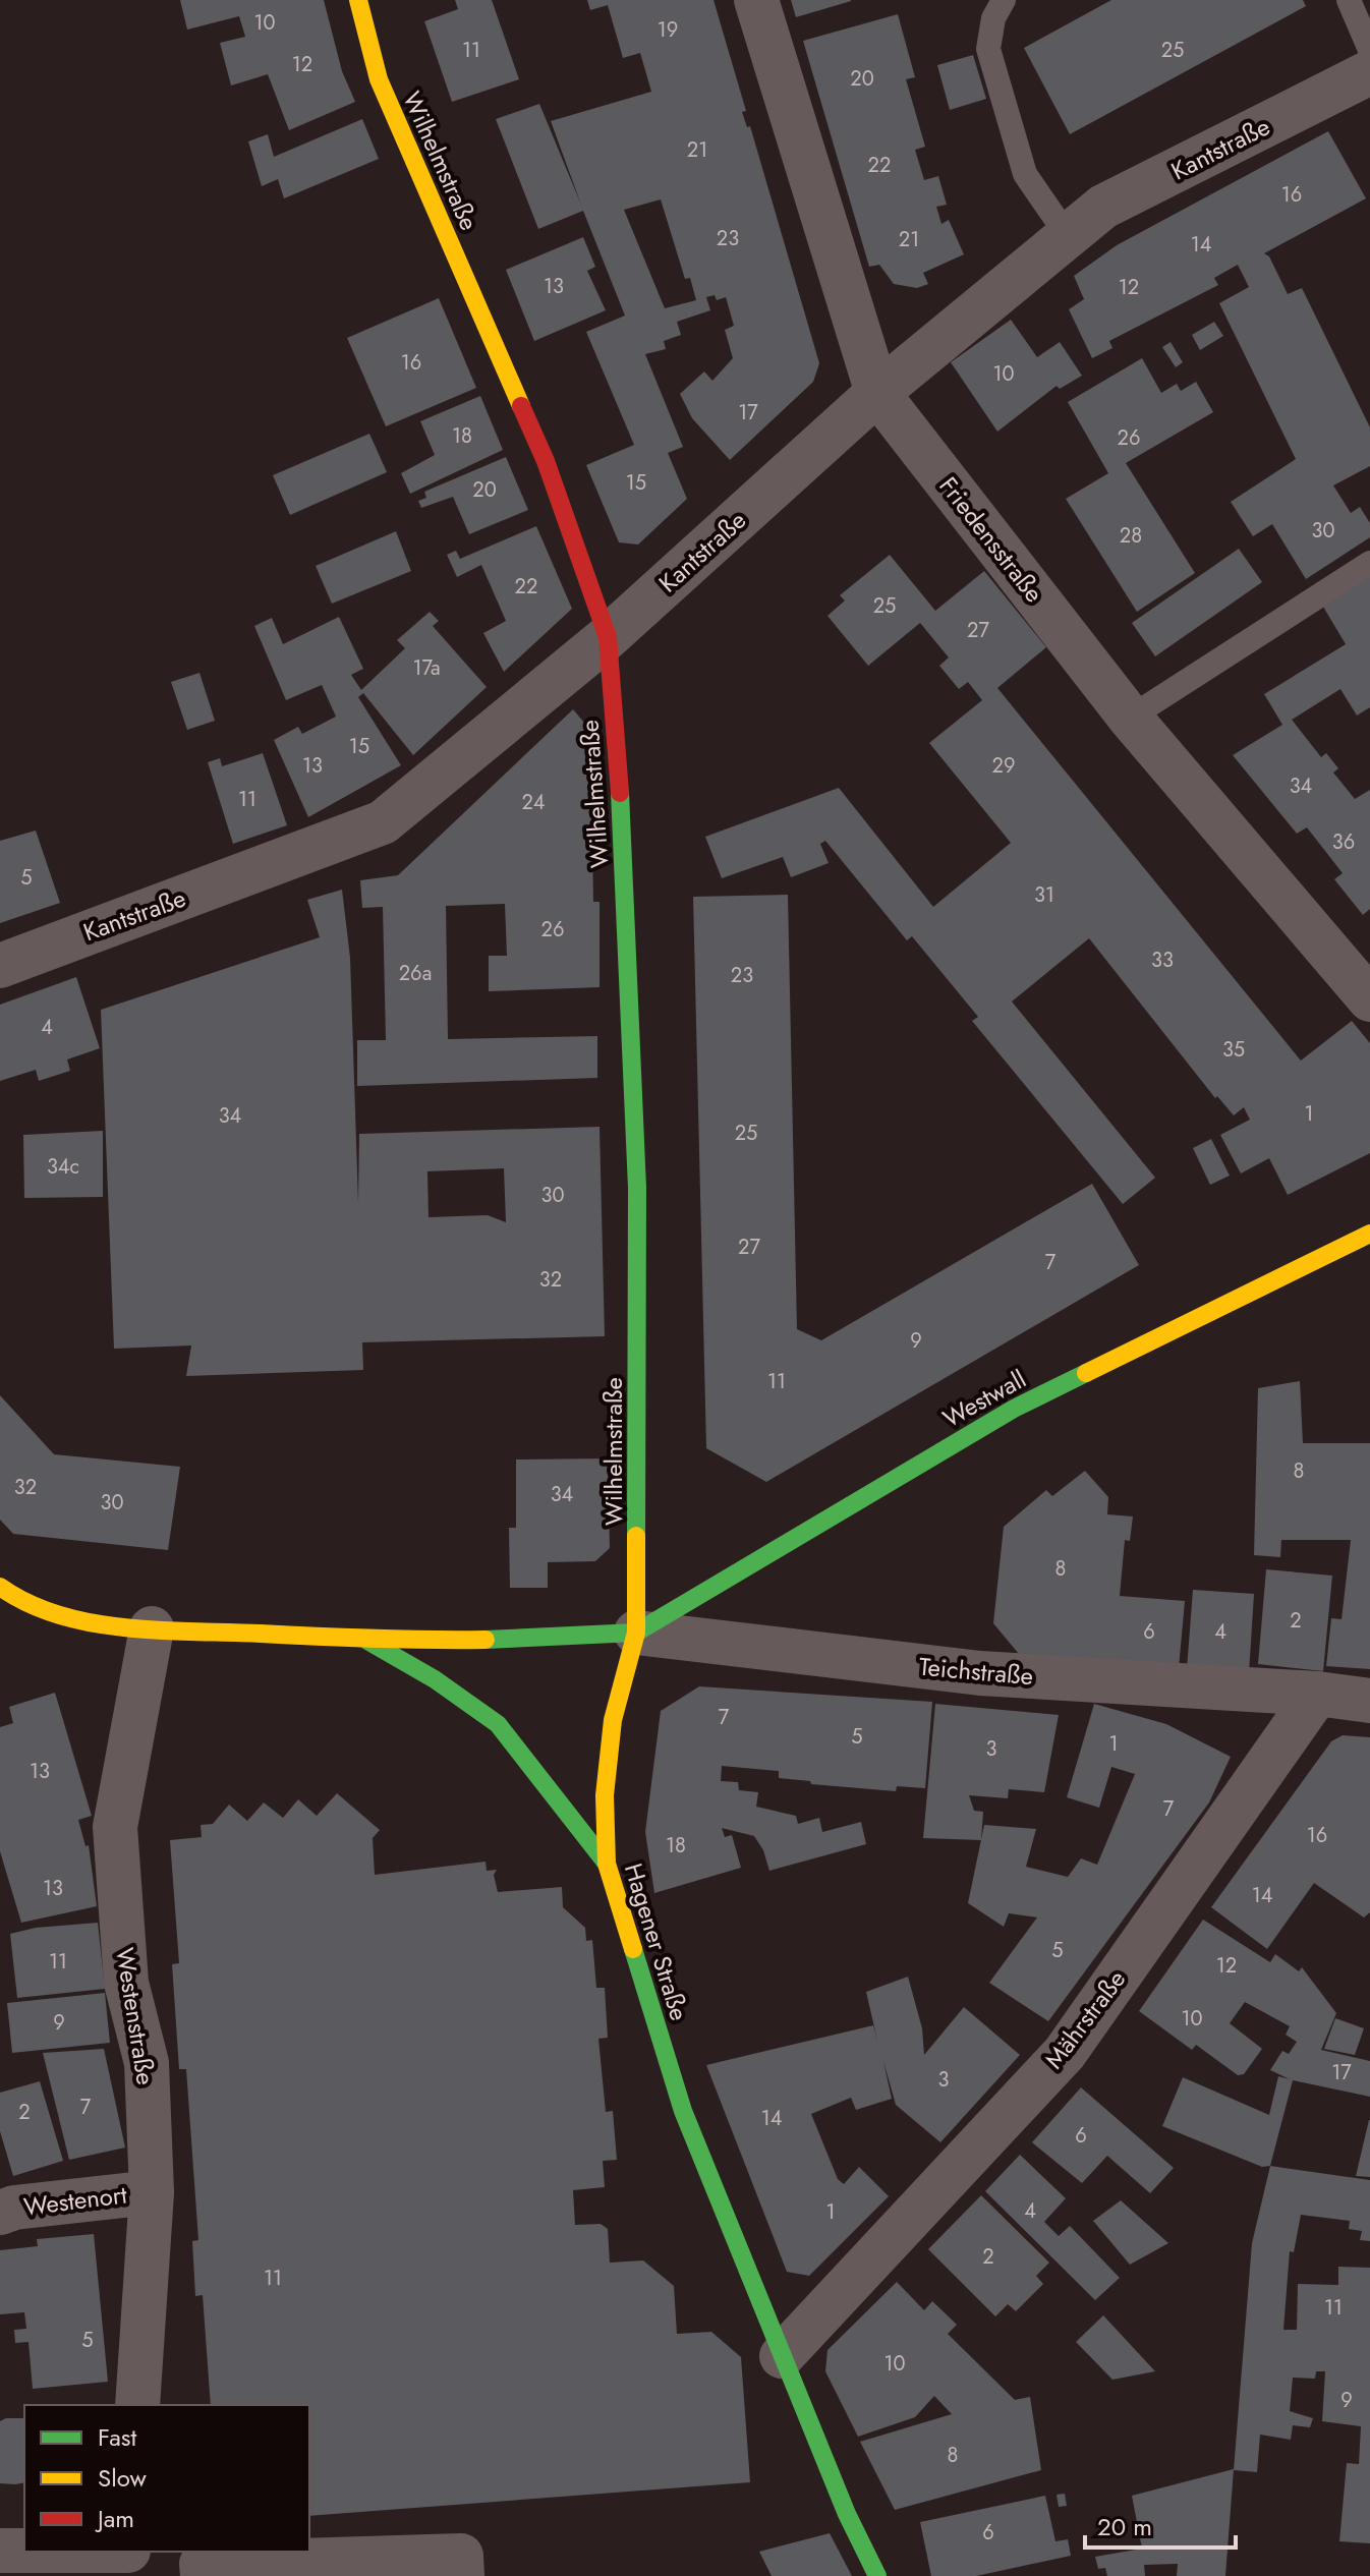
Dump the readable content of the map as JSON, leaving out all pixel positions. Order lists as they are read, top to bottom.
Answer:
{
  "streets": {
    "street": [
      "Kantstraße",
      "Wilhelmstraße",
      "Friedensstraße",
      "Westwall",
      "Teichstraße",
      "Hagener Straße",
      "Westenstraße",
      "Mährstraße",
      "Westenort"
    ]
  },
  "crossings": [
    ["Kantstraße", "Wilhelmstraße"],
    ["Kantstraße", "Friedensstraße"],
    ["Wilhelmstraße", "Westwall"],
    ["Wilhelmstraße", "Teichstraße"],
    ["Wilhelmstraße", "Hagener Straße"],
    ["Westwall", "Teichstraße"],
    ["Westwall", "Hagener Straße"],
    ["Teichstraße", "Hagener Straße"],
    ["Teichstraße", "Mährstraße"],
    ["Hagener Straße", "Mährstraße"],
    ["Westenstraße", "Westenort"]
  ],
  "house_numbers": [
    "10",
    "19",
    "11",
    "25",
    "12",
    "20",
    "21",
    "22",
    "16",
    "23",
    "21",
    "14",
    "13",
    "12",
    "16",
    "10",
    "17",
    "18",
    "26",
    "15",
    "20",
    "30",
    "28",
    "22",
    "25",
    "27",
    "17a",
    "15",
    "13",
    "29",
    "34",
    "11",
    "24",
    "36",
    "5",
    "31",
    "26",
    "33",
    "26a",
    "23",
    "4",
    "35",
    "1",
    "34",
    "25",
    "34c",
    "30",
    "27",
    "7",
    "32",
    "9",
    "11",
    "8",
    "32",
    "34",
    "30",
    "8",
    "2",
    "6",
    "4",
    "7",
    "5",
    "1",
    "3",
    "13",
    "7",
    "16",
    "18",
    "13",
    "14",
    "5",
    "11",
    "12",
    "10",
    "9",
    "17",
    "3",
    "7",
    "2",
    "14",
    "6",
    "4",
    "1",
    "2",
    "11",
    "11",
    "5",
    "10",
    "9",
    "8",
    "6"
  ],
  "legend": ["Fast", "Slow", "Jam"],
  "scale_bar": "20 m"
}
